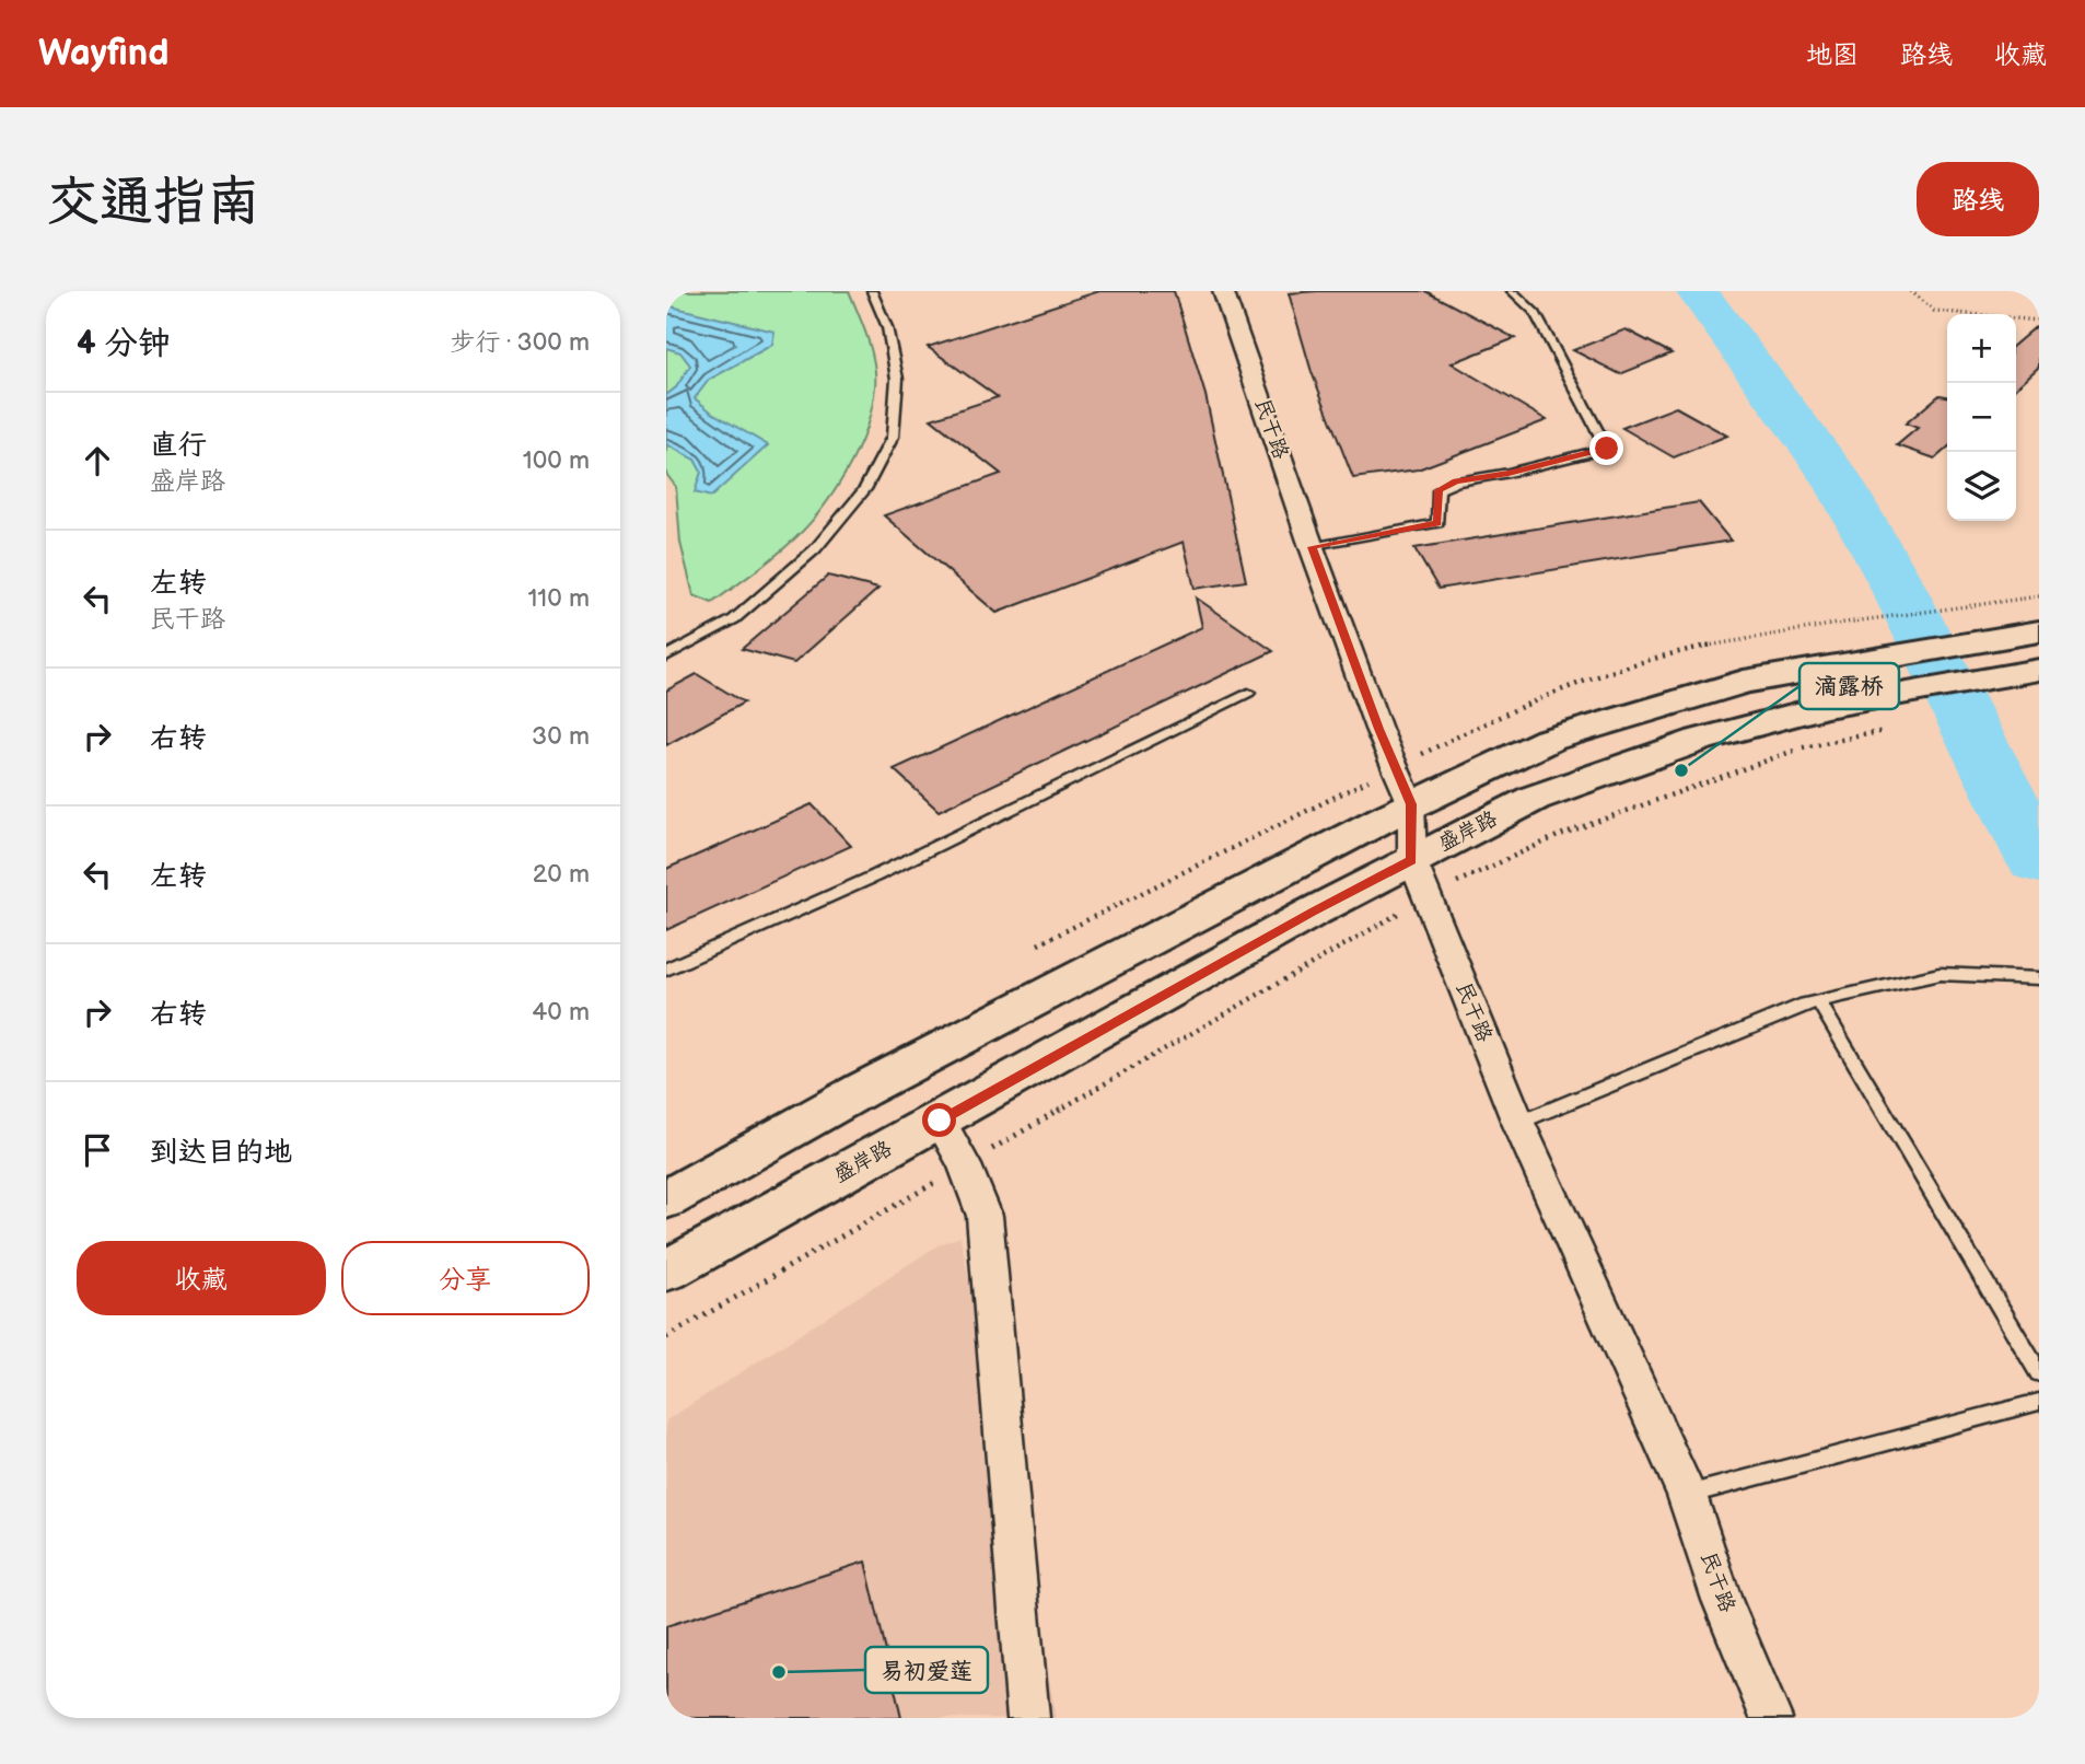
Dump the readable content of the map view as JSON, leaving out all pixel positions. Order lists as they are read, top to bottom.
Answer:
{
  "streets": {
    "main road": ["盛岸路"],
    "street": ["民干路"]
  },
  "crossings": [
    ["民干路", "盛岸路"]
  ],
  "places": ["滴露桥", "易初爱莲"],
  "page": {
    "header": "Wayfind",
    "nav": ["地图", "路线", "收藏"],
    "buttons": [
      "路线",
      ["收藏", "分享"]
    ],
    "title": "交通指南",
    "heading": ["4 分钟", "步行 · 300 m"],
    "map_buttons": ["+", "−"],
    "list": [
      ["直行", "盛岸路", "100 m"],
      ["左转", "民干路", "110 m"],
      ["右转", "30 m"],
      ["左转", "20 m"],
      ["右转", "40 m"],
      "到达目的地"
    ]
  }
}
